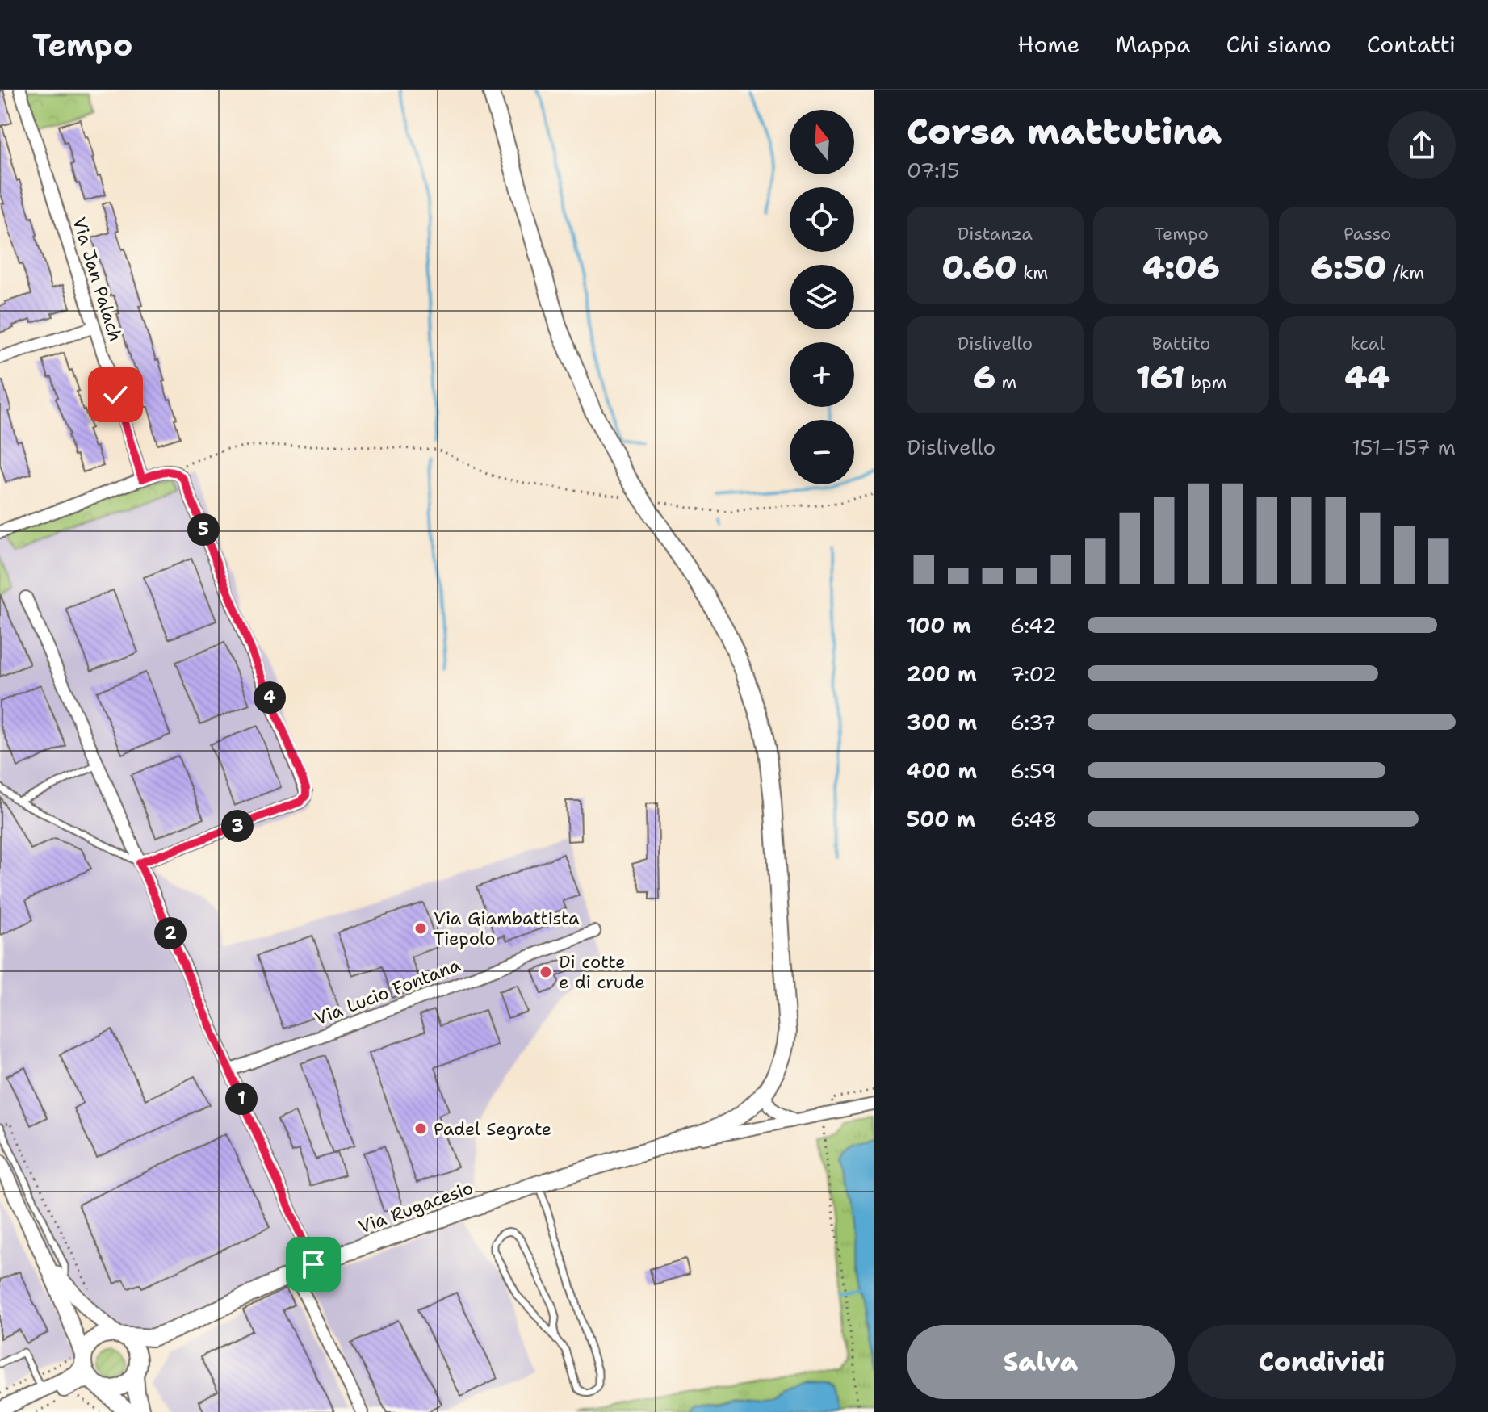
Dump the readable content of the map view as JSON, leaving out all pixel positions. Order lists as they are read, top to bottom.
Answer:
{
  "streets": {
    "main road": ["Via Rugacesio"],
    "street": ["Via Jan Palach", "Via Lucio Fontana"]
  },
  "places": ["Via Giambattista Tiepolo", "Di cotte e di crude", "Padel Segrate"],
  "north": "top",
  "page": {
    "header": "Tempo",
    "nav": [
      "Home",
      "Mappa",
      "Chi siamo",
      "Contatti"
    ],
    "heading": ["Corsa mattutina", "07:15"],
    "map_buttons": ["+", "−"],
    "stats": [
      ["Distanza", "0.60 km"],
      ["Tempo", "4:06"],
      ["Passo", "6:50 /km"],
      ["Dislivello", "6 m"],
      ["Battito", "161 bpm"],
      ["kcal", "44"]
    ],
    "chart": ["Dislivello", "151–157 m"],
    "pins": [
      "5",
      "4",
      "3",
      "2",
      "1"
    ],
    "list": [
      {
        "name": "100 m",
        "note": "6:42"
      },
      {
        "name": "200 m",
        "note": "7:02"
      },
      {
        "name": "300 m",
        "note": "6:37"
      },
      {
        "name": "400 m",
        "note": "6:59"
      },
      {
        "name": "500 m",
        "note": "6:48"
      }
    ],
    "buttons": ["Salva", "Condividi"]
  }
}
